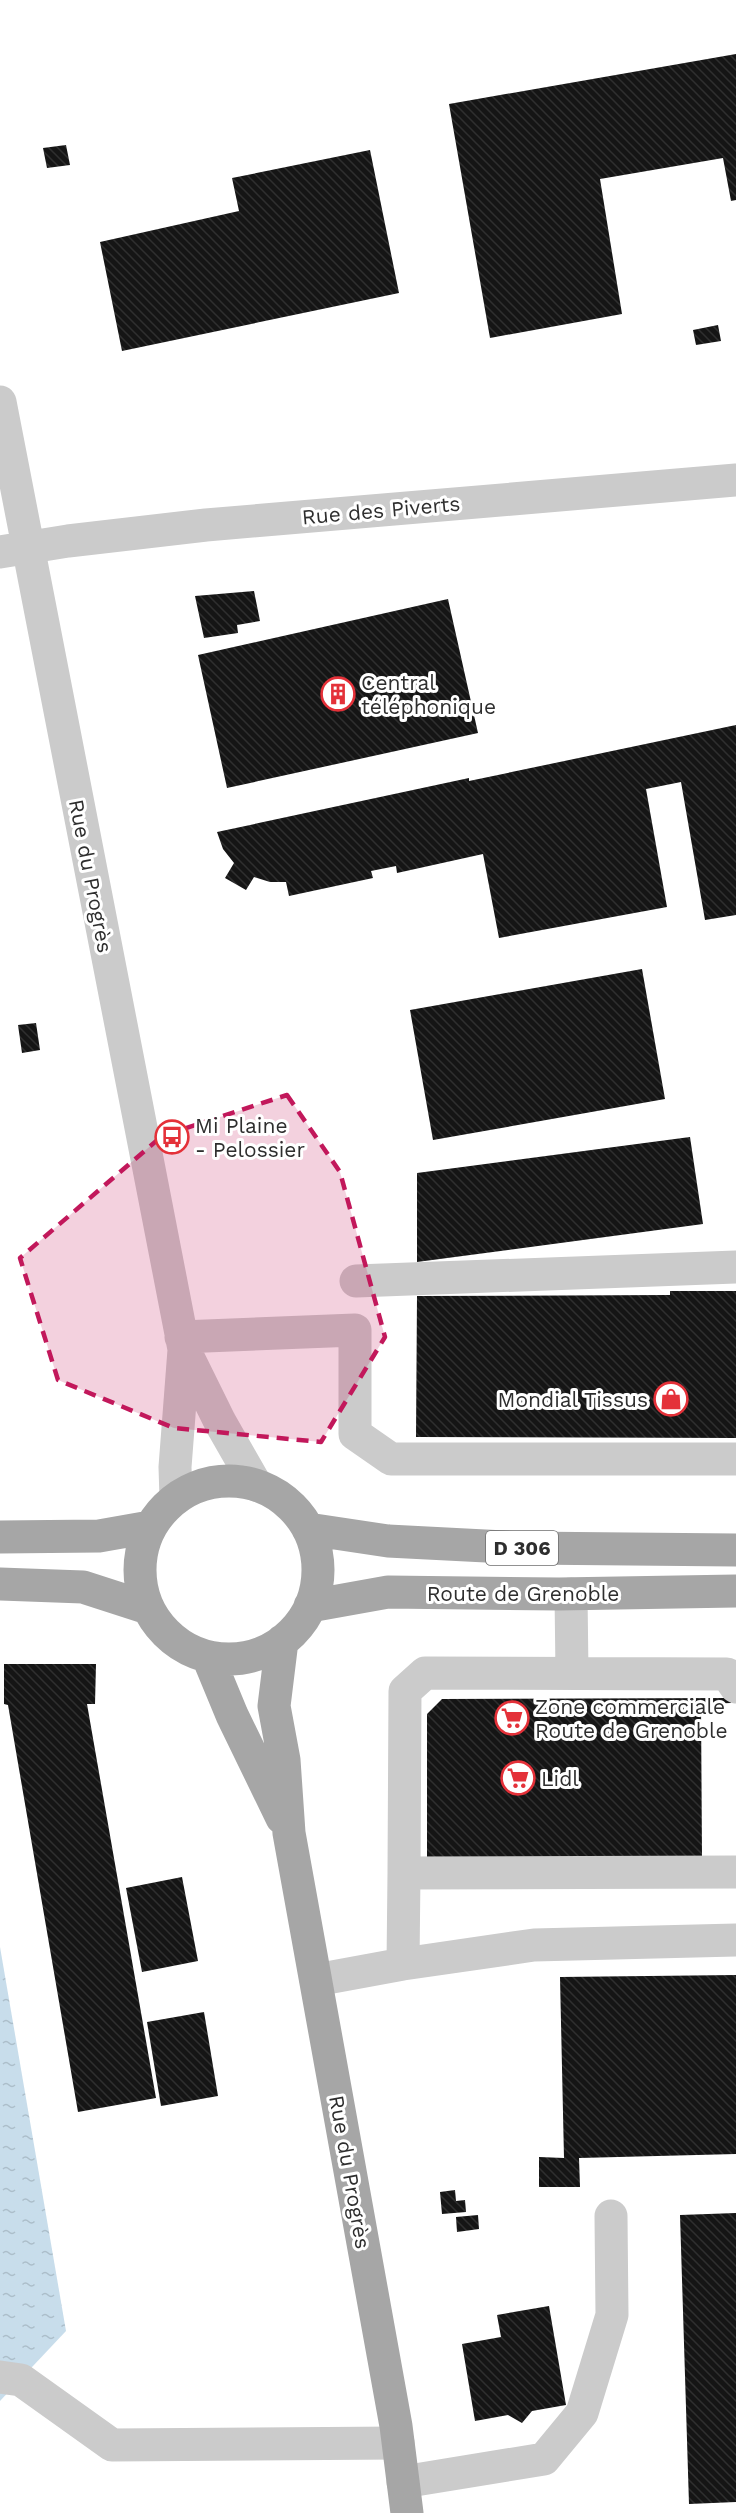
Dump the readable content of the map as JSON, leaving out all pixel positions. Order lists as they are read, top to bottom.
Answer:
{
  "streets": {
    "main road": ["Rue du Progrès", "D 306", "Route de Grenoble"],
    "street": ["Rue des Piverts"]
  },
  "crossings": [
    ["Rue des Piverts", "Rue du Progrès"],
    ["Rue du Progrès", "D 306"],
    ["Rue du Progrès", "Route de Grenoble"],
    ["D 306", "Route de Grenoble"]
  ],
  "places": {
    "building": ["Central téléphonique"],
    "bus stop": ["Mi Plaine - Pelossier"],
    "shop": ["Mondial Tissus"],
    "supermarket": ["Zone commerciale Route de Grenoble", "Lidl"]
  }
}
